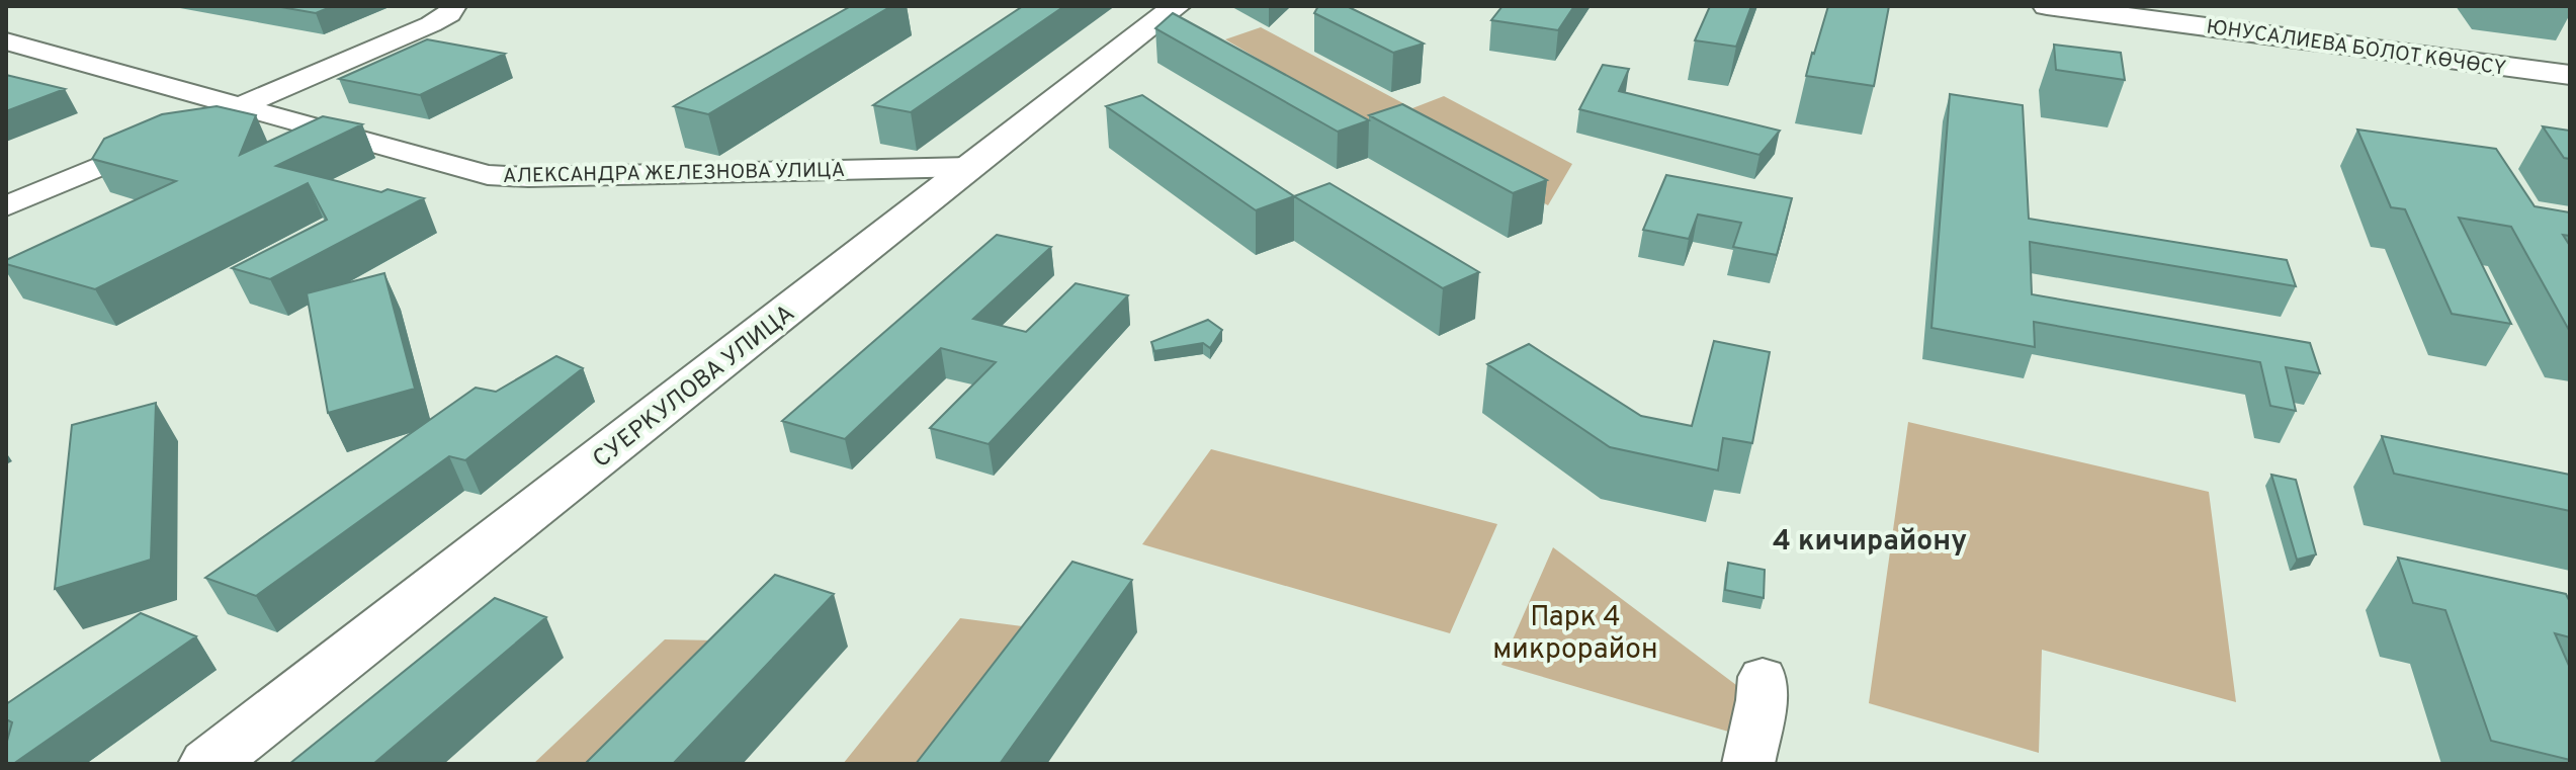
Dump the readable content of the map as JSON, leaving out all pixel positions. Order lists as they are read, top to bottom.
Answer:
{
  "streets": {
    "main road": ["ЮНУСАЛИЕВА БОЛОТ КӨЧӨСҮ", "СУЕРКУЛОВА УЛИЦА"],
    "street": ["АЛЕКСАНДРА ЖЕЛЕЗНОВА УЛИЦА"]
  },
  "crossings": [
    ["АЛЕКСАНДРА ЖЕЛЕЗНОВА УЛИЦА", "СУЕРКУЛОВА УЛИЦА"]
  ],
  "districts": ["4 кичирайону"],
  "parks": ["Парк 4 микрорайон"]
}
